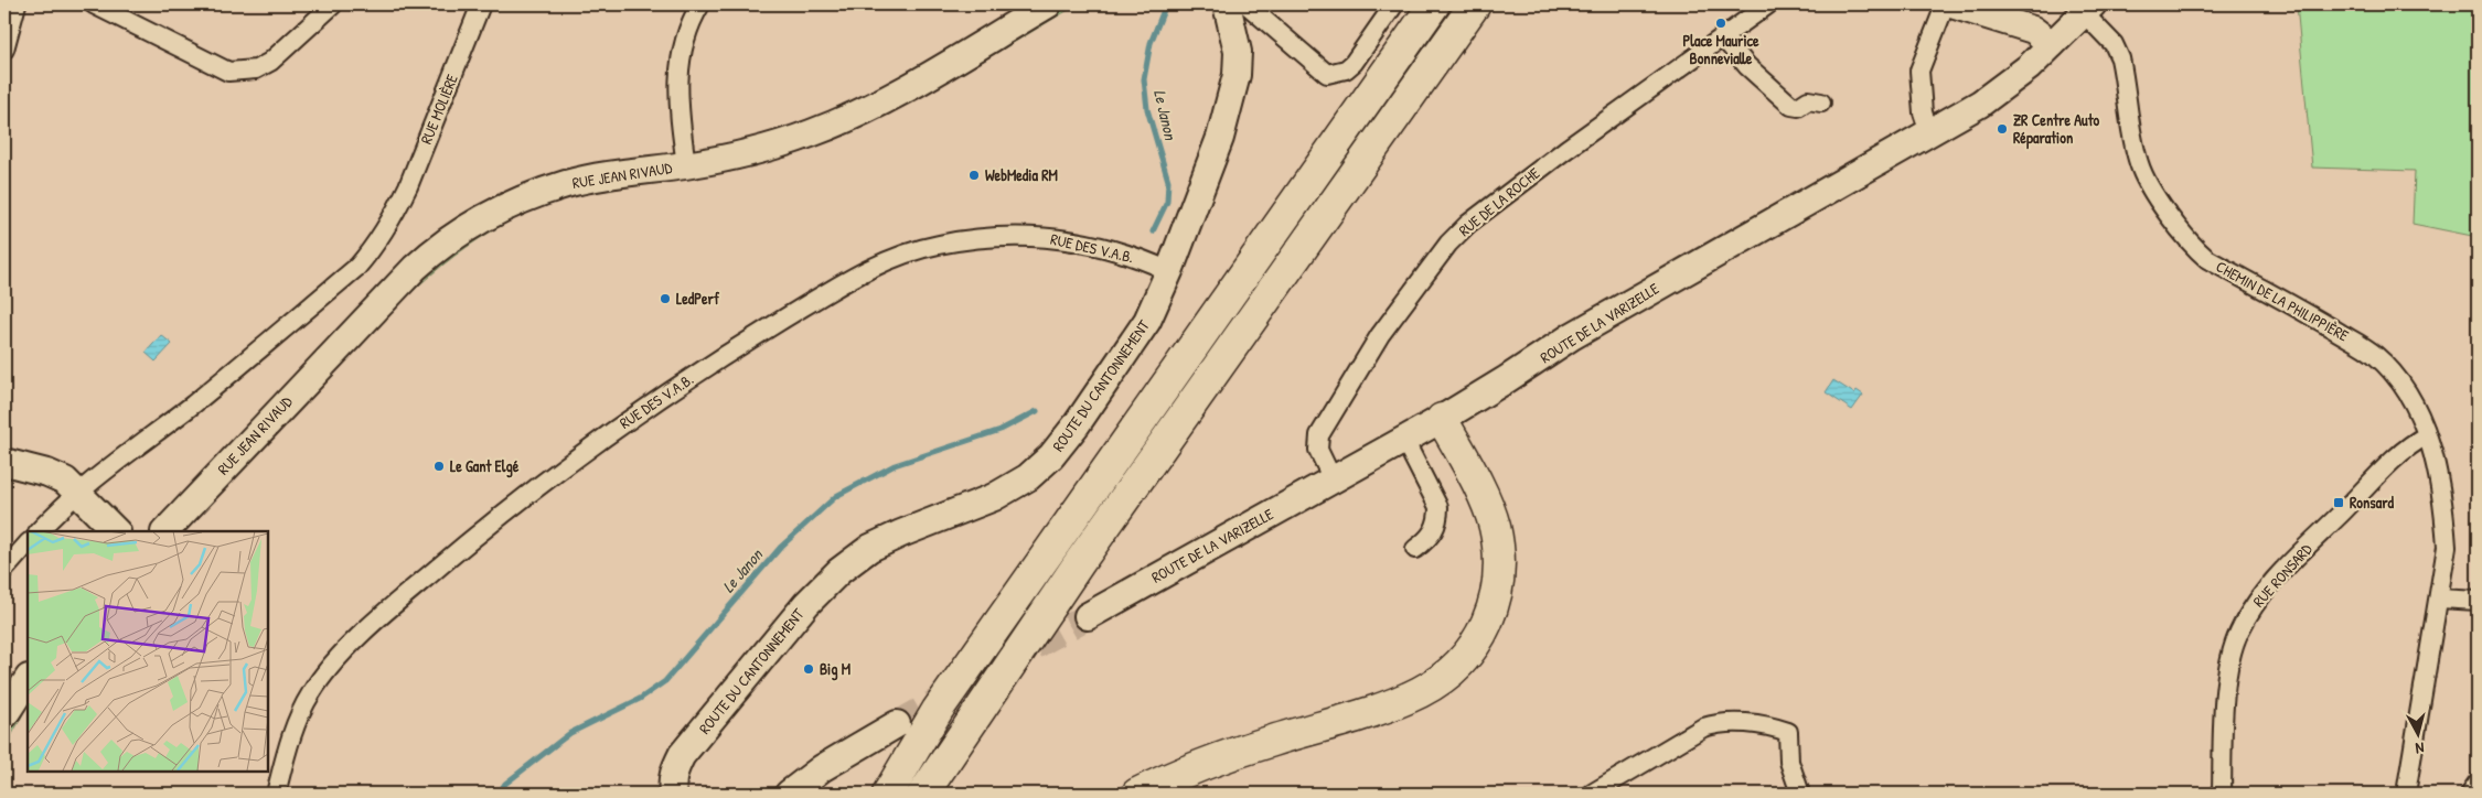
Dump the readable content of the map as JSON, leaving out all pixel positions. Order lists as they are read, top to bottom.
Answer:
{
  "streets": {
    "street": [
      "RUE MOLIÈRE",
      "RUE JEAN RIVAUD",
      "RUE DE LA ROCHE",
      "RUE DES V.A.B.",
      "CHEMIN DE LA PHILIPPIÈRE",
      "ROUTE DE LA VARIZELLE",
      "ROUTE DU CANTONNEMENT",
      "RUE RONSARD"
    ]
  },
  "crossings": [
    ["RUE DE LA ROCHE", "ROUTE DE LA VARIZELLE"],
    ["RUE DES V.A.B.", "ROUTE DU CANTONNEMENT"],
    ["CHEMIN DE LA PHILIPPIÈRE", "ROUTE DE LA VARIZELLE"],
    ["CHEMIN DE LA PHILIPPIÈRE", "RUE RONSARD"]
  ],
  "water": ["Le Janon"],
  "places": {
    "other": [
      "Place Maurice Bonnevialle",
      "ZR Centre Auto Réparation",
      "WebMedia RM",
      "LedPerf",
      "Le Gant Elgé",
      "Big M"
    ],
    "transit": ["Ronsard"]
  },
  "north": "bottom"
}
